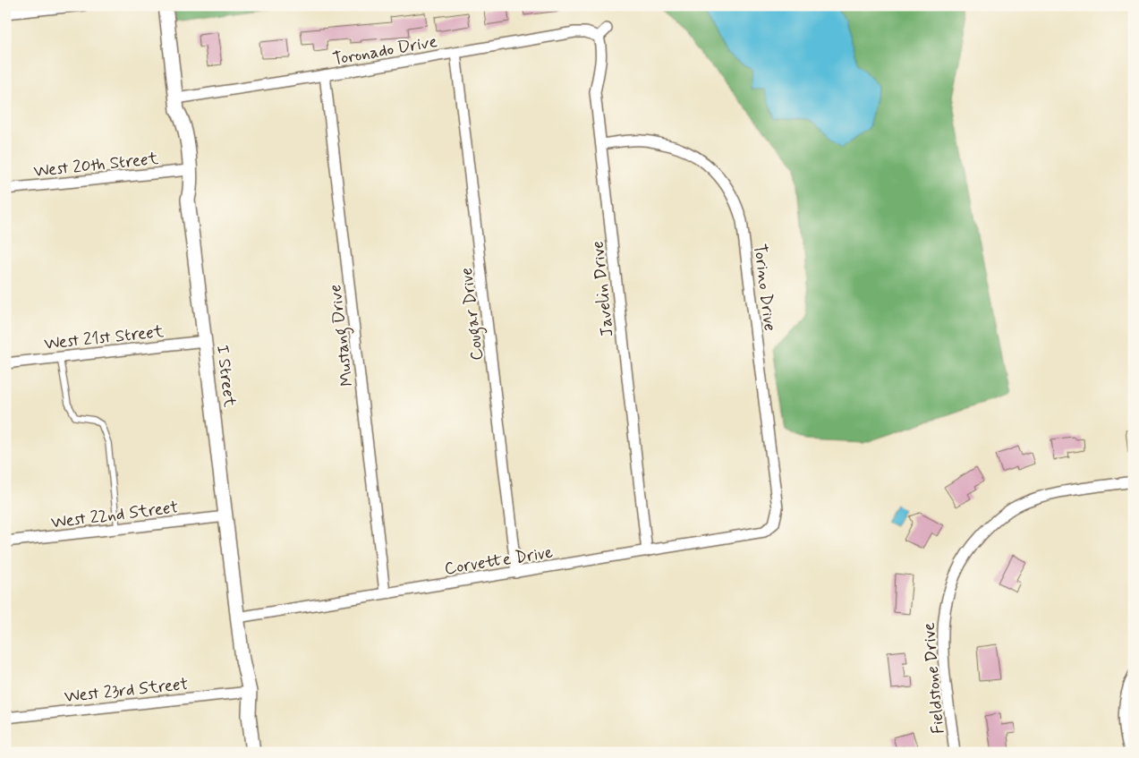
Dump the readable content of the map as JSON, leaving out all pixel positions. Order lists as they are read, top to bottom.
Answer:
{
  "streets": {
    "street": [
      "Toronado Drive",
      "West 20th Street",
      "Torino Drive",
      "Javelin Drive",
      "Cougar Drive",
      "Mustang Drive",
      "West 21st Street",
      "I Street",
      "West 22nd Street",
      "Corvette Drive",
      "Fieldstone Drive",
      "West 23rd Street"
    ]
  },
  "crossings": [
    ["Toronado Drive", "Javelin Drive"],
    ["Toronado Drive", "Cougar Drive"],
    ["Toronado Drive", "Mustang Drive"],
    ["Toronado Drive", "I Street"],
    ["West 20th Street", "I Street"],
    ["Torino Drive", "Javelin Drive"],
    ["Torino Drive", "Corvette Drive"],
    ["Javelin Drive", "Corvette Drive"],
    ["Cougar Drive", "Corvette Drive"],
    ["Mustang Drive", "Corvette Drive"],
    ["West 21st Street", "I Street"],
    ["I Street", "West 22nd Street"],
    ["I Street", "Corvette Drive"],
    ["I Street", "West 23rd Street"]
  ]
}
